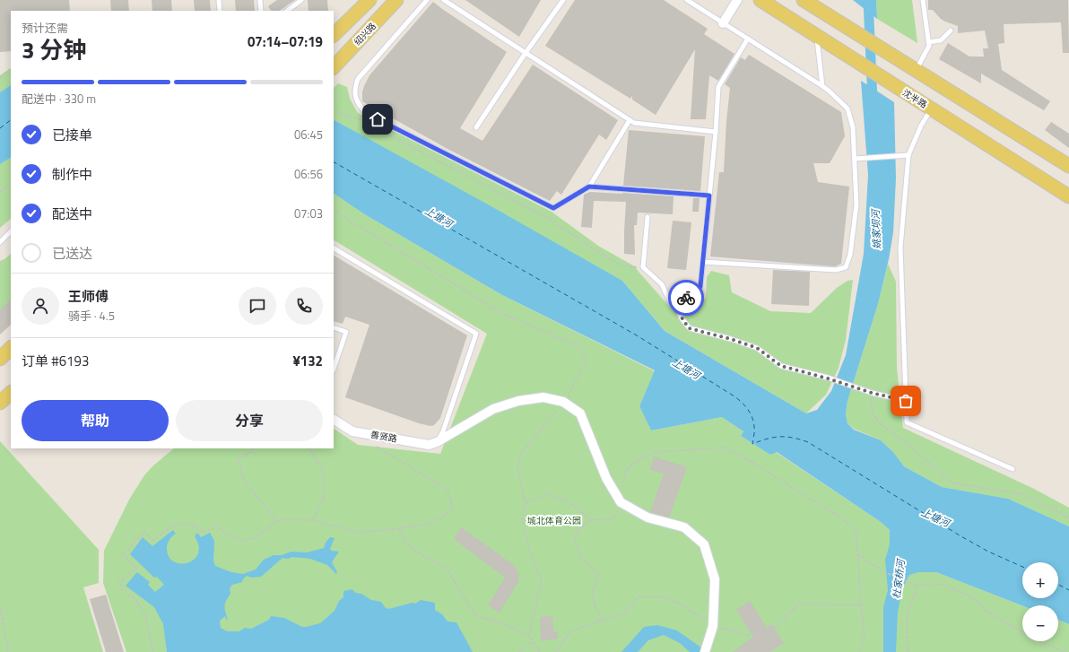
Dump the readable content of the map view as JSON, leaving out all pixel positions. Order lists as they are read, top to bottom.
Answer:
{
  "streets": {
    "main road": ["绍兴路", "沈半路"],
    "street": ["善贤路"]
  },
  "water": ["上塘河", "姚家坝河", "杜家桥河"],
  "parks": ["城北体育公园"],
  "page": {
    "heading": ["3 分钟", "预计还需", "07:14–07:19"],
    "panel": [
      "王师傅",
      "骑手 · 4.5",
      "订单 #6193",
      "¥132"
    ],
    "bar": "配送中 · 330 m",
    "list": [
      ["已接单", "06:45"],
      ["制作中", "06:56"],
      ["配送中", "07:03"],
      "已送达"
    ],
    "buttons": ["帮助", "分享"],
    "map_buttons": ["+", "−"]
  }
}
